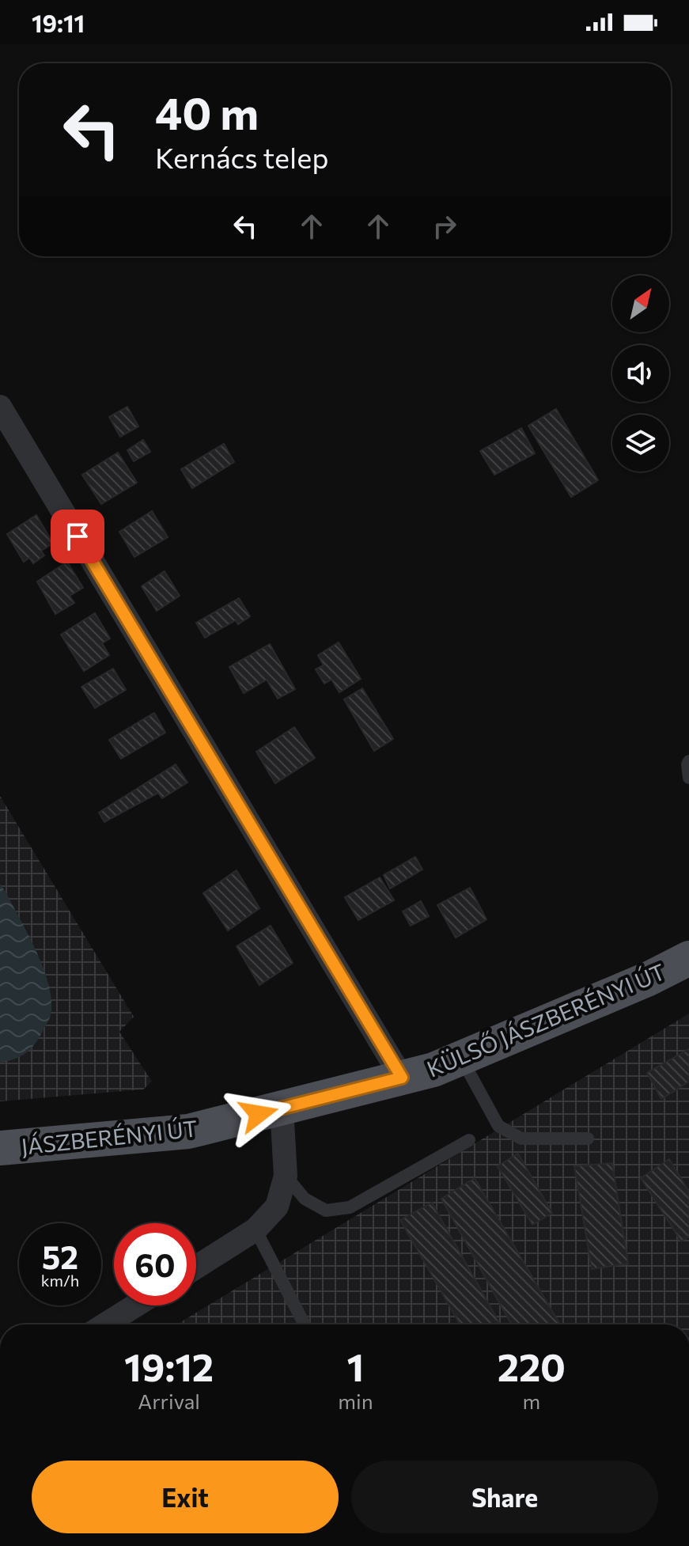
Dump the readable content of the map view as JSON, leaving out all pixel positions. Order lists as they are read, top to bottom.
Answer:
{
  "streets": {
    "main road": ["KÜLSŐ JÁSZBERÉNYI ÚT", "JÁSZBERÉNYI ÚT"]
  },
  "crossings": [
    ["KÜLSŐ JÁSZBERÉNYI ÚT", "JÁSZBERÉNYI ÚT"]
  ],
  "north": "top right",
  "page": {
    "status": "19:11",
    "turn": ["40 m", "Kernács telep"],
    "speed": "52 km/h",
    "limit": "60",
    "eta": [
      "19:12",
      "Arrival",
      "1",
      "min",
      "220",
      "m"
    ],
    "buttons": ["Exit", "Share"]
  }
}
